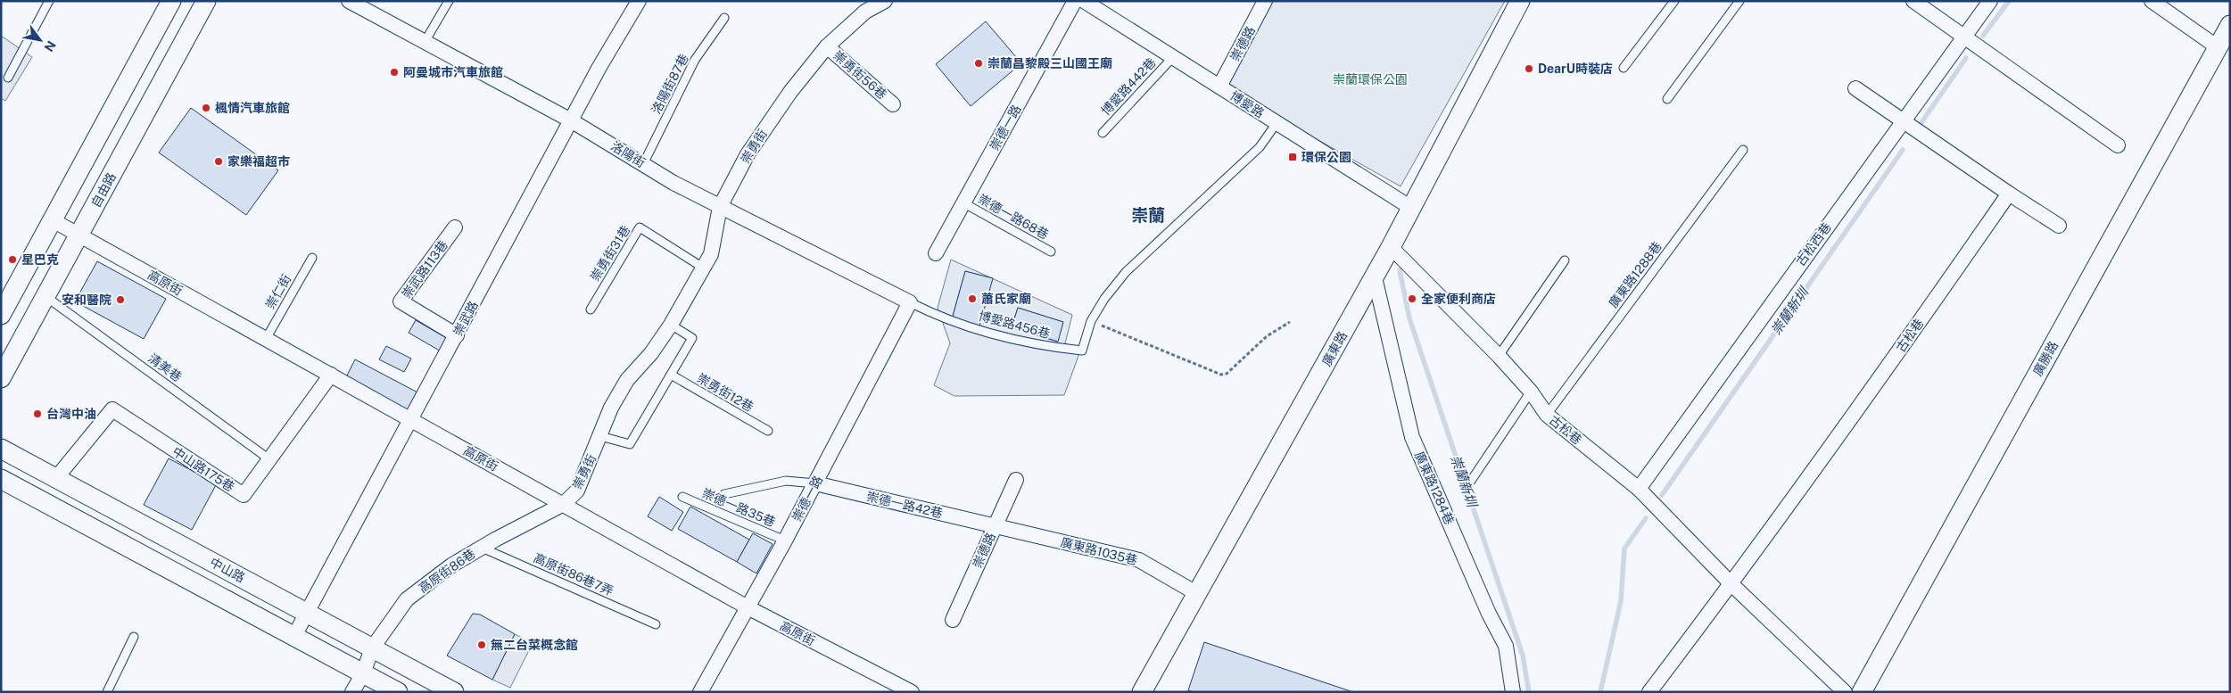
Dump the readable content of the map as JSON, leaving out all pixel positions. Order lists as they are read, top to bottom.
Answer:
{
  "streets": {
    "street": [
      "崇德路",
      "崇勇街56巷",
      "博愛路",
      "崇德一路",
      "崇勇街",
      "洛陽街",
      "自由路",
      "古松西巷",
      "崇武路113巷",
      "高原街",
      "崇武路",
      "古松巷",
      "廣東路",
      "廣勝路",
      "中山路175巷",
      "廣東路1284巷",
      "崇德一路42巷",
      "廣東路1035巷",
      "中山路",
      "高原街86巷"
    ],
    "lane": [
      "洛陽街87巷",
      "博愛路442巷",
      "崇德一路68巷",
      "崇勇街31巷",
      "廣東路1288巷",
      "崇仁街",
      "博愛路456巷",
      "清美巷",
      "崇勇街12巷",
      "崇德一路35巷",
      "高原街86巷7弄"
    ]
  },
  "crossings": [
    ["崇德路", "博愛路"],
    ["崇德路", "崇德一路42巷"],
    ["崇德路", "廣東路1035巷"],
    ["崇勇街56巷", "崇勇街"],
    ["洛陽街87巷", "洛陽街"],
    ["博愛路442巷", "博愛路"],
    ["博愛路", "博愛路456巷"],
    ["博愛路", "廣東路"],
    ["崇德一路", "洛陽街"],
    ["崇德一路", "崇德一路68巷"],
    ["崇德一路", "高原街"],
    ["崇德一路", "博愛路456巷"],
    ["崇德一路", "崇德一路42巷"],
    ["崇德一路", "崇德一路35巷"],
    ["崇勇街", "洛陽街"],
    ["崇勇街", "崇勇街31巷"],
    ["崇勇街", "高原街"],
    ["崇勇街", "高原街86巷"],
    ["洛陽街", "崇武路"],
    ["洛陽街", "博愛路456巷"],
    ["自由路", "高原街"],
    ["自由路", "清美巷"],
    ["古松西巷", "古松巷"],
    ["崇武路113巷", "崇武路"],
    ["廣東路1288巷", "古松巷"],
    ["高原街", "崇仁街"],
    ["高原街", "崇武路"],
    ["高原街", "中山路175巷"],
    ["高原街", "高原街86巷"],
    ["崇武路", "中山路"],
    ["古松巷", "廣東路"],
    ["廣東路", "廣東路1284巷"],
    ["廣東路", "廣東路1035巷"],
    ["清美巷", "中山路175巷"],
    ["中山路175巷", "中山路"],
    ["崇德一路42巷", "廣東路1035巷"],
    ["中山路", "高原街86巷"],
    ["高原街86巷", "高原街86巷7弄"]
  ],
  "districts": ["崇蘭"],
  "water": ["崇蘭新圳"],
  "parks": ["崇蘭環保公園"],
  "places": {
    "other": [
      "崇蘭昌黎殿三山國王廟",
      "DearU時裝店",
      "阿曼城市汽車旅館",
      "楓情汽車旅館",
      "家樂福超市",
      "星巴克",
      "蕭氏家廟",
      "全家便利商店",
      "安和醫院",
      "台灣中油",
      "無二台菜概念館"
    ],
    "transit": ["環保公園"]
  },
  "north": "bottom right"
}
